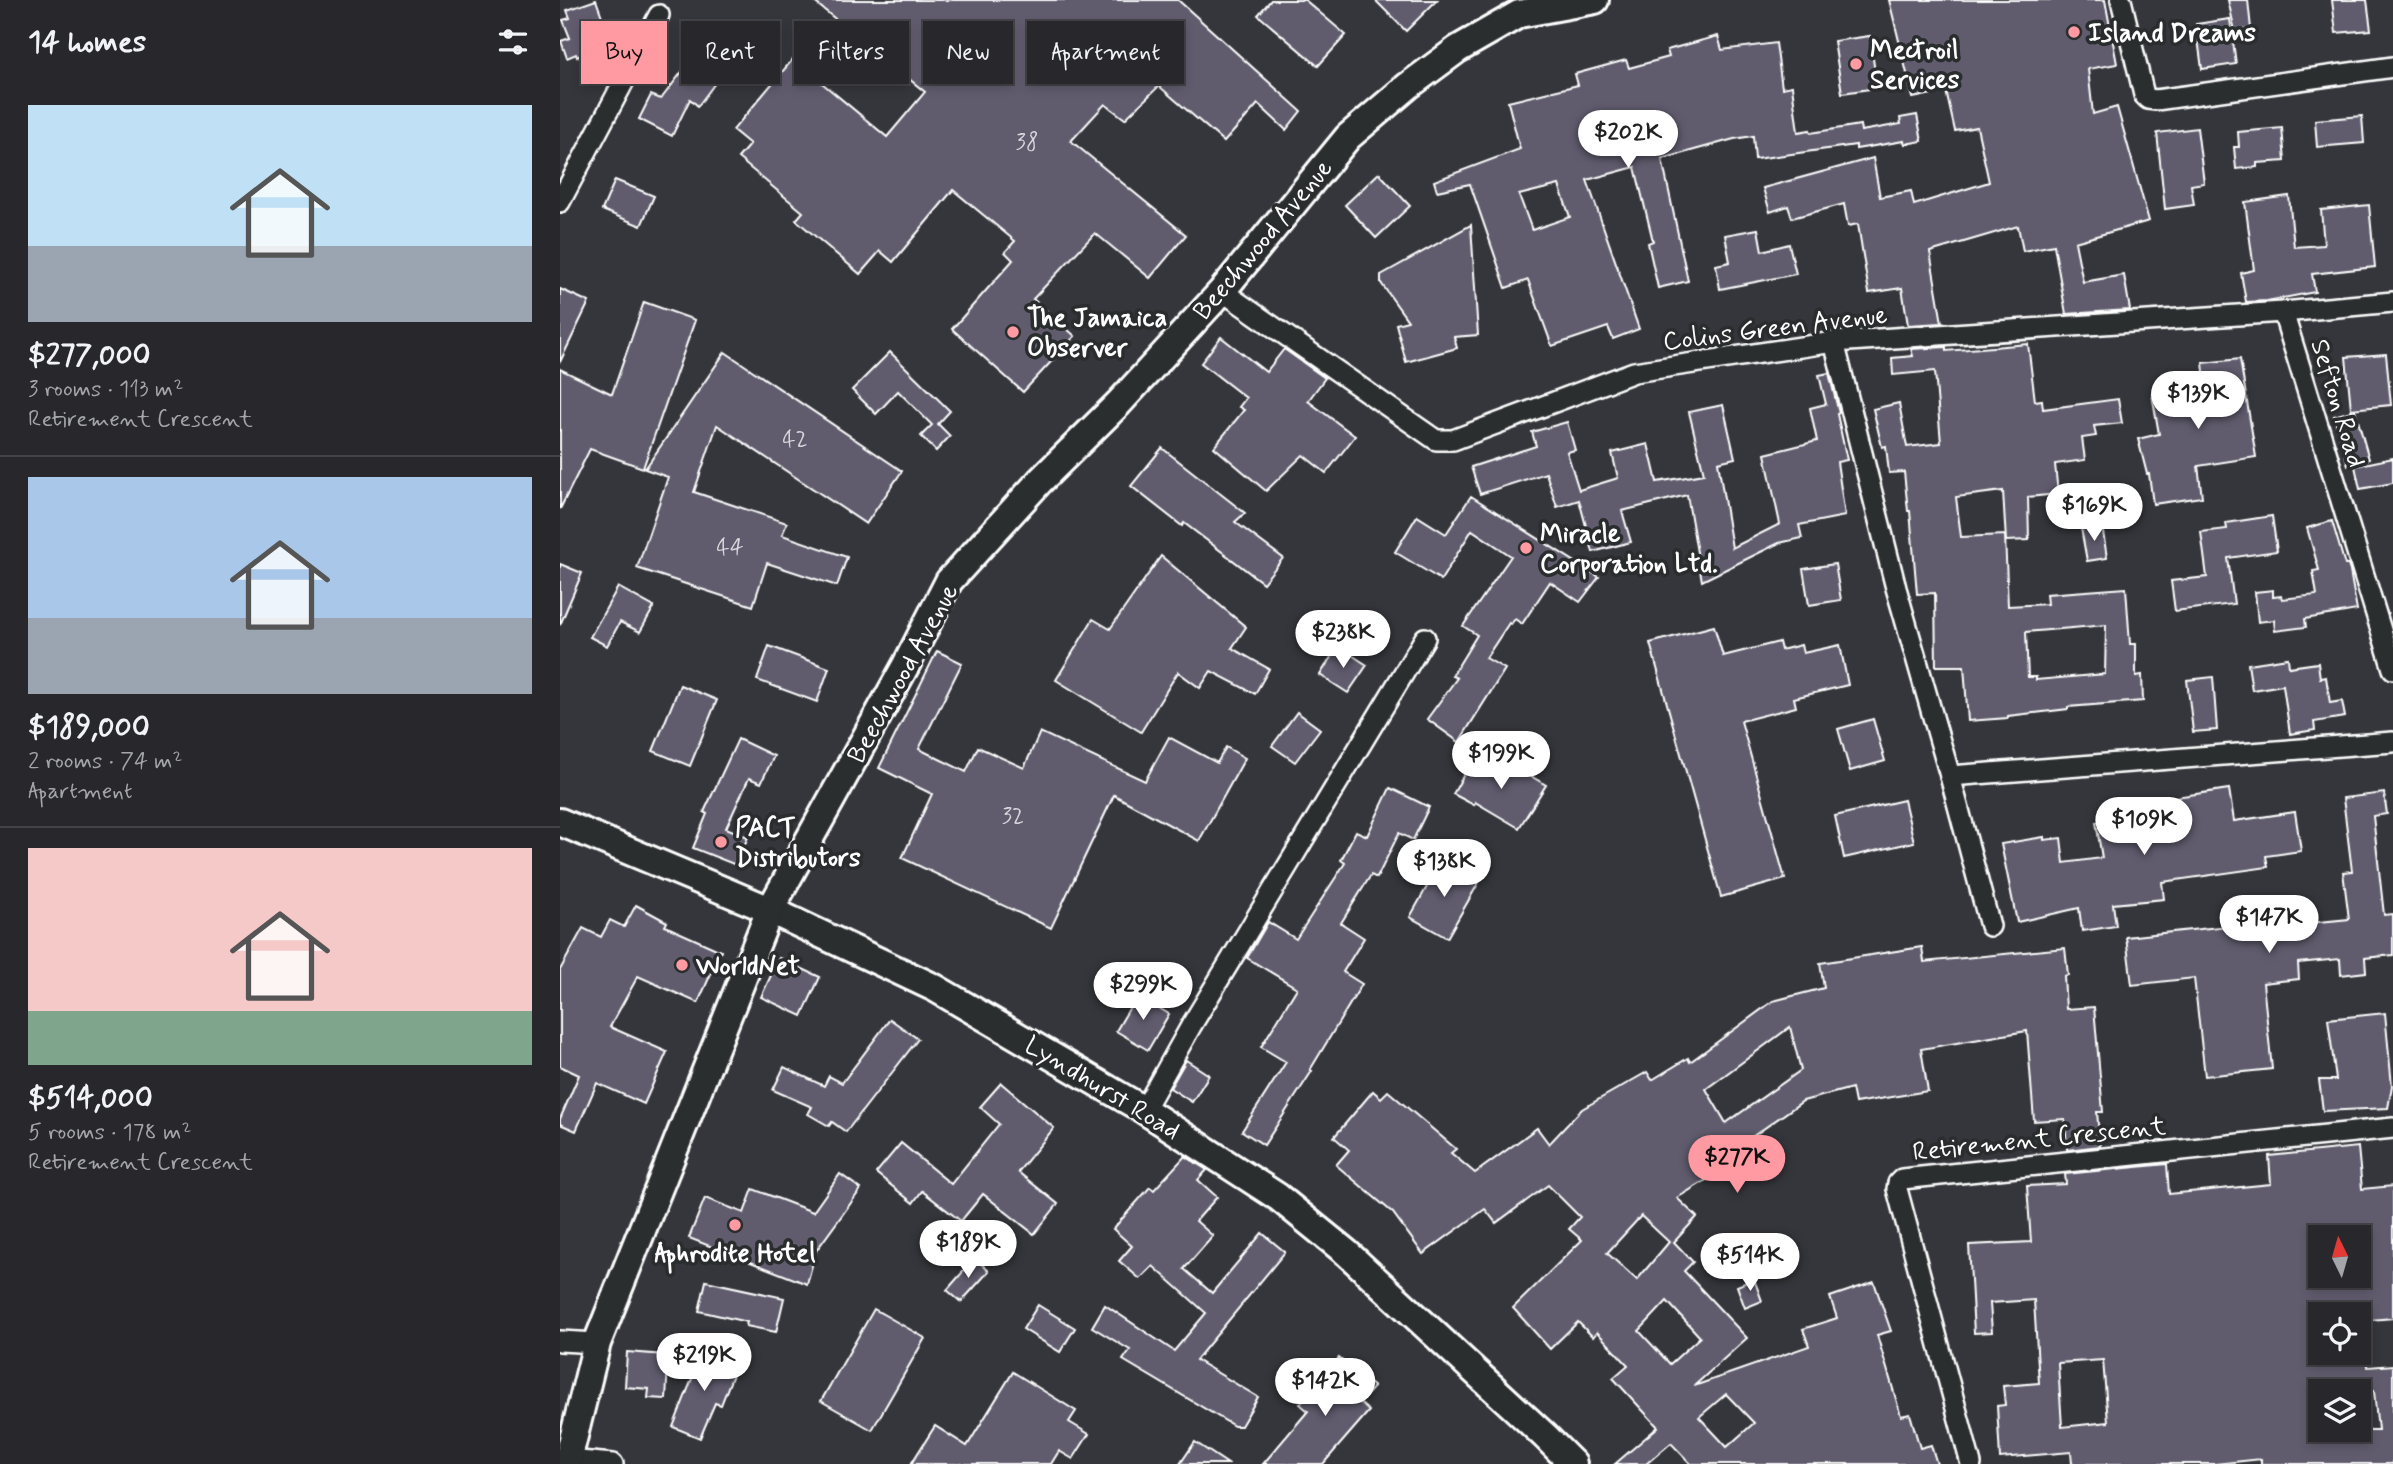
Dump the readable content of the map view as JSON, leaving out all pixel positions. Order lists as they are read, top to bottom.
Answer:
{
  "streets": {
    "street": [
      "Beechwood Avenue",
      "Colins Green Avenue",
      "Sefton Road",
      "Lyndhurst Road",
      "Retirement Crescent"
    ]
  },
  "crossings": [
    ["Beechwood Avenue", "Colins Green Avenue"],
    ["Beechwood Avenue", "Lyndhurst Road"],
    ["Colins Green Avenue", "Sefton Road"]
  ],
  "places": [
    "Island Dreams",
    "Mectroil Services",
    "The Jamaica Observer",
    "Miracle Corporation Ltd.",
    "PACT Distributors",
    "WorldNet",
    "Aphrodite Hotel"
  ],
  "house_numbers": [
    "38",
    "42",
    "44",
    "32"
  ],
  "north": "top",
  "page": {
    "heading": "14 homes",
    "chip": [
      "Buy",
      "Rent",
      "Filters",
      "New",
      "Apartment"
    ],
    "list": [
      {
        "name": "$277,000",
        "note": "3 rooms · 113 m² · Retirement Crescent"
      },
      {
        "name": "$189,000",
        "note": "2 rooms · 74 m² · Apartment"
      },
      {
        "name": "$514,000",
        "note": "5 rooms · 178 m² · Retirement Crescent"
      }
    ],
    "price": [
      "$202K",
      "$139K",
      "$169K",
      "$238K",
      "$199K",
      "$109K",
      "$138K",
      "$147K",
      "$299K",
      "$277K",
      "$189K",
      "$514K",
      "$219K",
      "$142K"
    ]
  }
}
